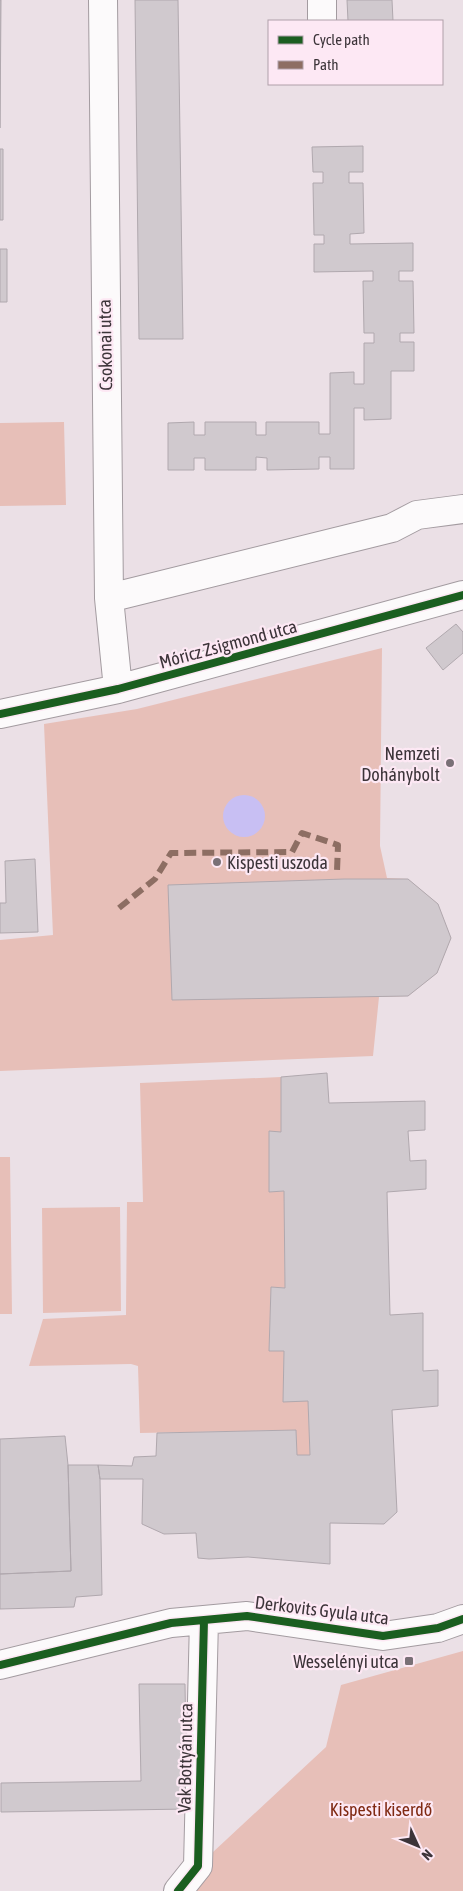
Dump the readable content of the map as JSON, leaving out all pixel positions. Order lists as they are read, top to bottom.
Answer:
{
  "streets": {
    "street": [
      "Csokonai utca",
      "Móricz Zsigmond utca",
      "Derkovits Gyula utca",
      "Vak Bottyán utca"
    ]
  },
  "crossings": [
    ["Csokonai utca", "Móricz Zsigmond utca"],
    ["Derkovits Gyula utca", "Vak Bottyán utca"]
  ],
  "parks": ["Kispesti kiserdő"],
  "places": {
    "other": ["Nemzeti Dohánybolt", "Kispesti uszoda"],
    "transit": ["Wesselényi utca"]
  },
  "legend": ["Cycle path", "Path"],
  "north": "bottom right"
}
